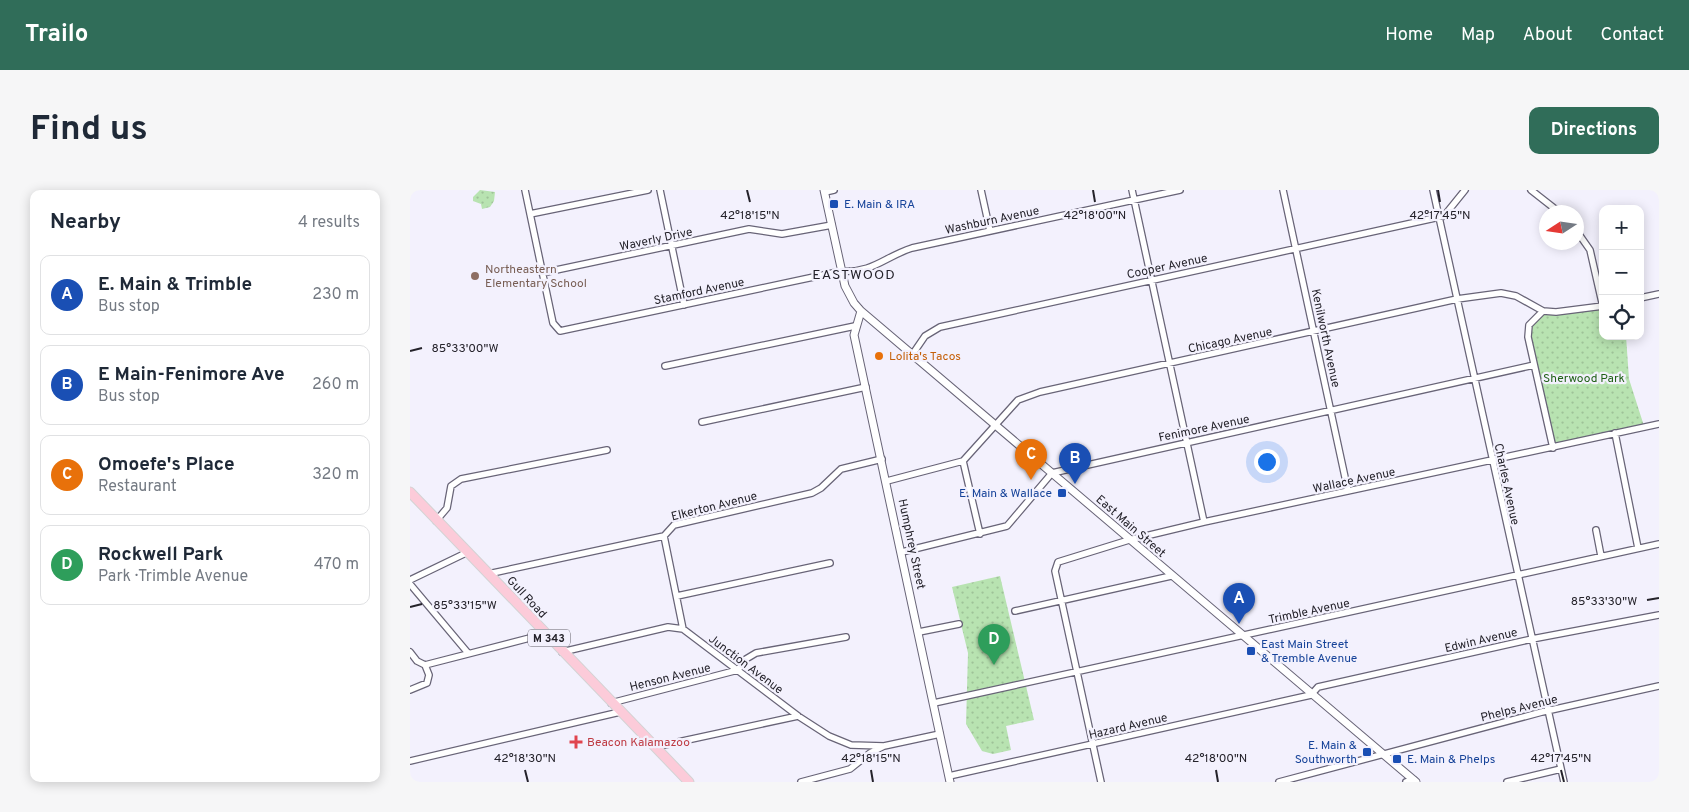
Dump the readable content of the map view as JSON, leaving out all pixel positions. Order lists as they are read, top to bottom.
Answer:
{
  "streets": {
    "main road": ["Gull Road", "M 343"],
    "street": [
      "Washburn Avenue",
      "Waverly Drive",
      "Cooper Avenue",
      "Stamford Avenue",
      "Kenilworth Avenue",
      "Chicago Avenue",
      "Fenimore Avenue",
      "Wallace Avenue",
      "Charles Avenue",
      "Elkerton Avenue",
      "East Main Street",
      "Humphrey Street",
      "Trimble Avenue",
      "Edwin Avenue",
      "Junction Avenue",
      "Henson Avenue",
      "Phelps Avenue",
      "Hazard Avenue"
    ]
  },
  "crossings": [
    ["Washburn Avenue", "Stamford Avenue"],
    ["Washburn Avenue", "East Main Street"],
    ["Waverly Drive", "Stamford Avenue"],
    ["Waverly Drive", "East Main Street"],
    ["Cooper Avenue", "Kenilworth Avenue"],
    ["Cooper Avenue", "Charles Avenue"],
    ["Cooper Avenue", "East Main Street"],
    ["Stamford Avenue", "East Main Street"],
    ["Kenilworth Avenue", "Chicago Avenue"],
    ["Kenilworth Avenue", "Fenimore Avenue"],
    ["Kenilworth Avenue", "Wallace Avenue"],
    ["Chicago Avenue", "Charles Avenue"],
    ["Chicago Avenue", "East Main Street"],
    ["Fenimore Avenue", "Charles Avenue"],
    ["Fenimore Avenue", "East Main Street"],
    ["Wallace Avenue", "Charles Avenue"],
    ["Wallace Avenue", "East Main Street"],
    ["Charles Avenue", "Trimble Avenue"],
    ["Charles Avenue", "Edwin Avenue"],
    ["Charles Avenue", "Phelps Avenue"],
    ["Elkerton Avenue", "Humphrey Street"],
    ["Elkerton Avenue", "Gull Road"],
    ["East Main Street", "Humphrey Street"],
    ["East Main Street", "Trimble Avenue"],
    ["East Main Street", "Edwin Avenue"],
    ["East Main Street", "Phelps Avenue"],
    ["East Main Street", "Hazard Avenue"],
    ["Humphrey Street", "Trimble Avenue"],
    ["Humphrey Street", "Hazard Avenue"],
    ["Gull Road", "Henson Avenue"],
    ["Edwin Avenue", "Hazard Avenue"],
    ["Junction Avenue", "Henson Avenue"]
  ],
  "districts": ["EASTWOOD"],
  "parks": ["Sherwood Park"],
  "places": {
    "transit": [
      "E. Main & IRA",
      "E. Main & Wallace",
      "East Main Street & Tremble Avenue",
      "E. Main & Southworth",
      "E. Main & Phelps"
    ],
    "other": ["Northeastern Elementary School", "Lolita's Tacos"],
    "health": ["Beacon Kalamazoo"]
  },
  "north": "left",
  "page": {
    "header": "Trailo",
    "nav": [
      "Home",
      "Map",
      "About",
      "Contact"
    ],
    "buttons": "Directions",
    "title": "Find us",
    "heading": ["Nearby", "4 results"],
    "map_buttons": ["+", "−"],
    "list": [
      {
        "mark": "A",
        "name": "E. Main & Trimble",
        "note": "Bus stop",
        "value": "230 m"
      },
      {
        "mark": "B",
        "name": "E Main-Fenimore Ave",
        "note": "Bus stop",
        "value": "260 m"
      },
      {
        "mark": "C",
        "name": "Omoefe's Place",
        "note": "Restaurant",
        "value": "320 m"
      },
      {
        "mark": "D",
        "name": "Rockwell Park",
        "note": "Park · Trimble Avenue",
        "value": "470 m"
      }
    ],
    "pins": [
      "C",
      "B",
      "A",
      "D"
    ]
  },
  "coordinates": [
    "42°18'15\"N",
    "42°18'00\"N",
    "42°17'45\"N",
    "85°33'00\"W",
    "85°33'30\"W",
    "85°33'15\"W",
    "42°18'30\"N"
  ]
}
